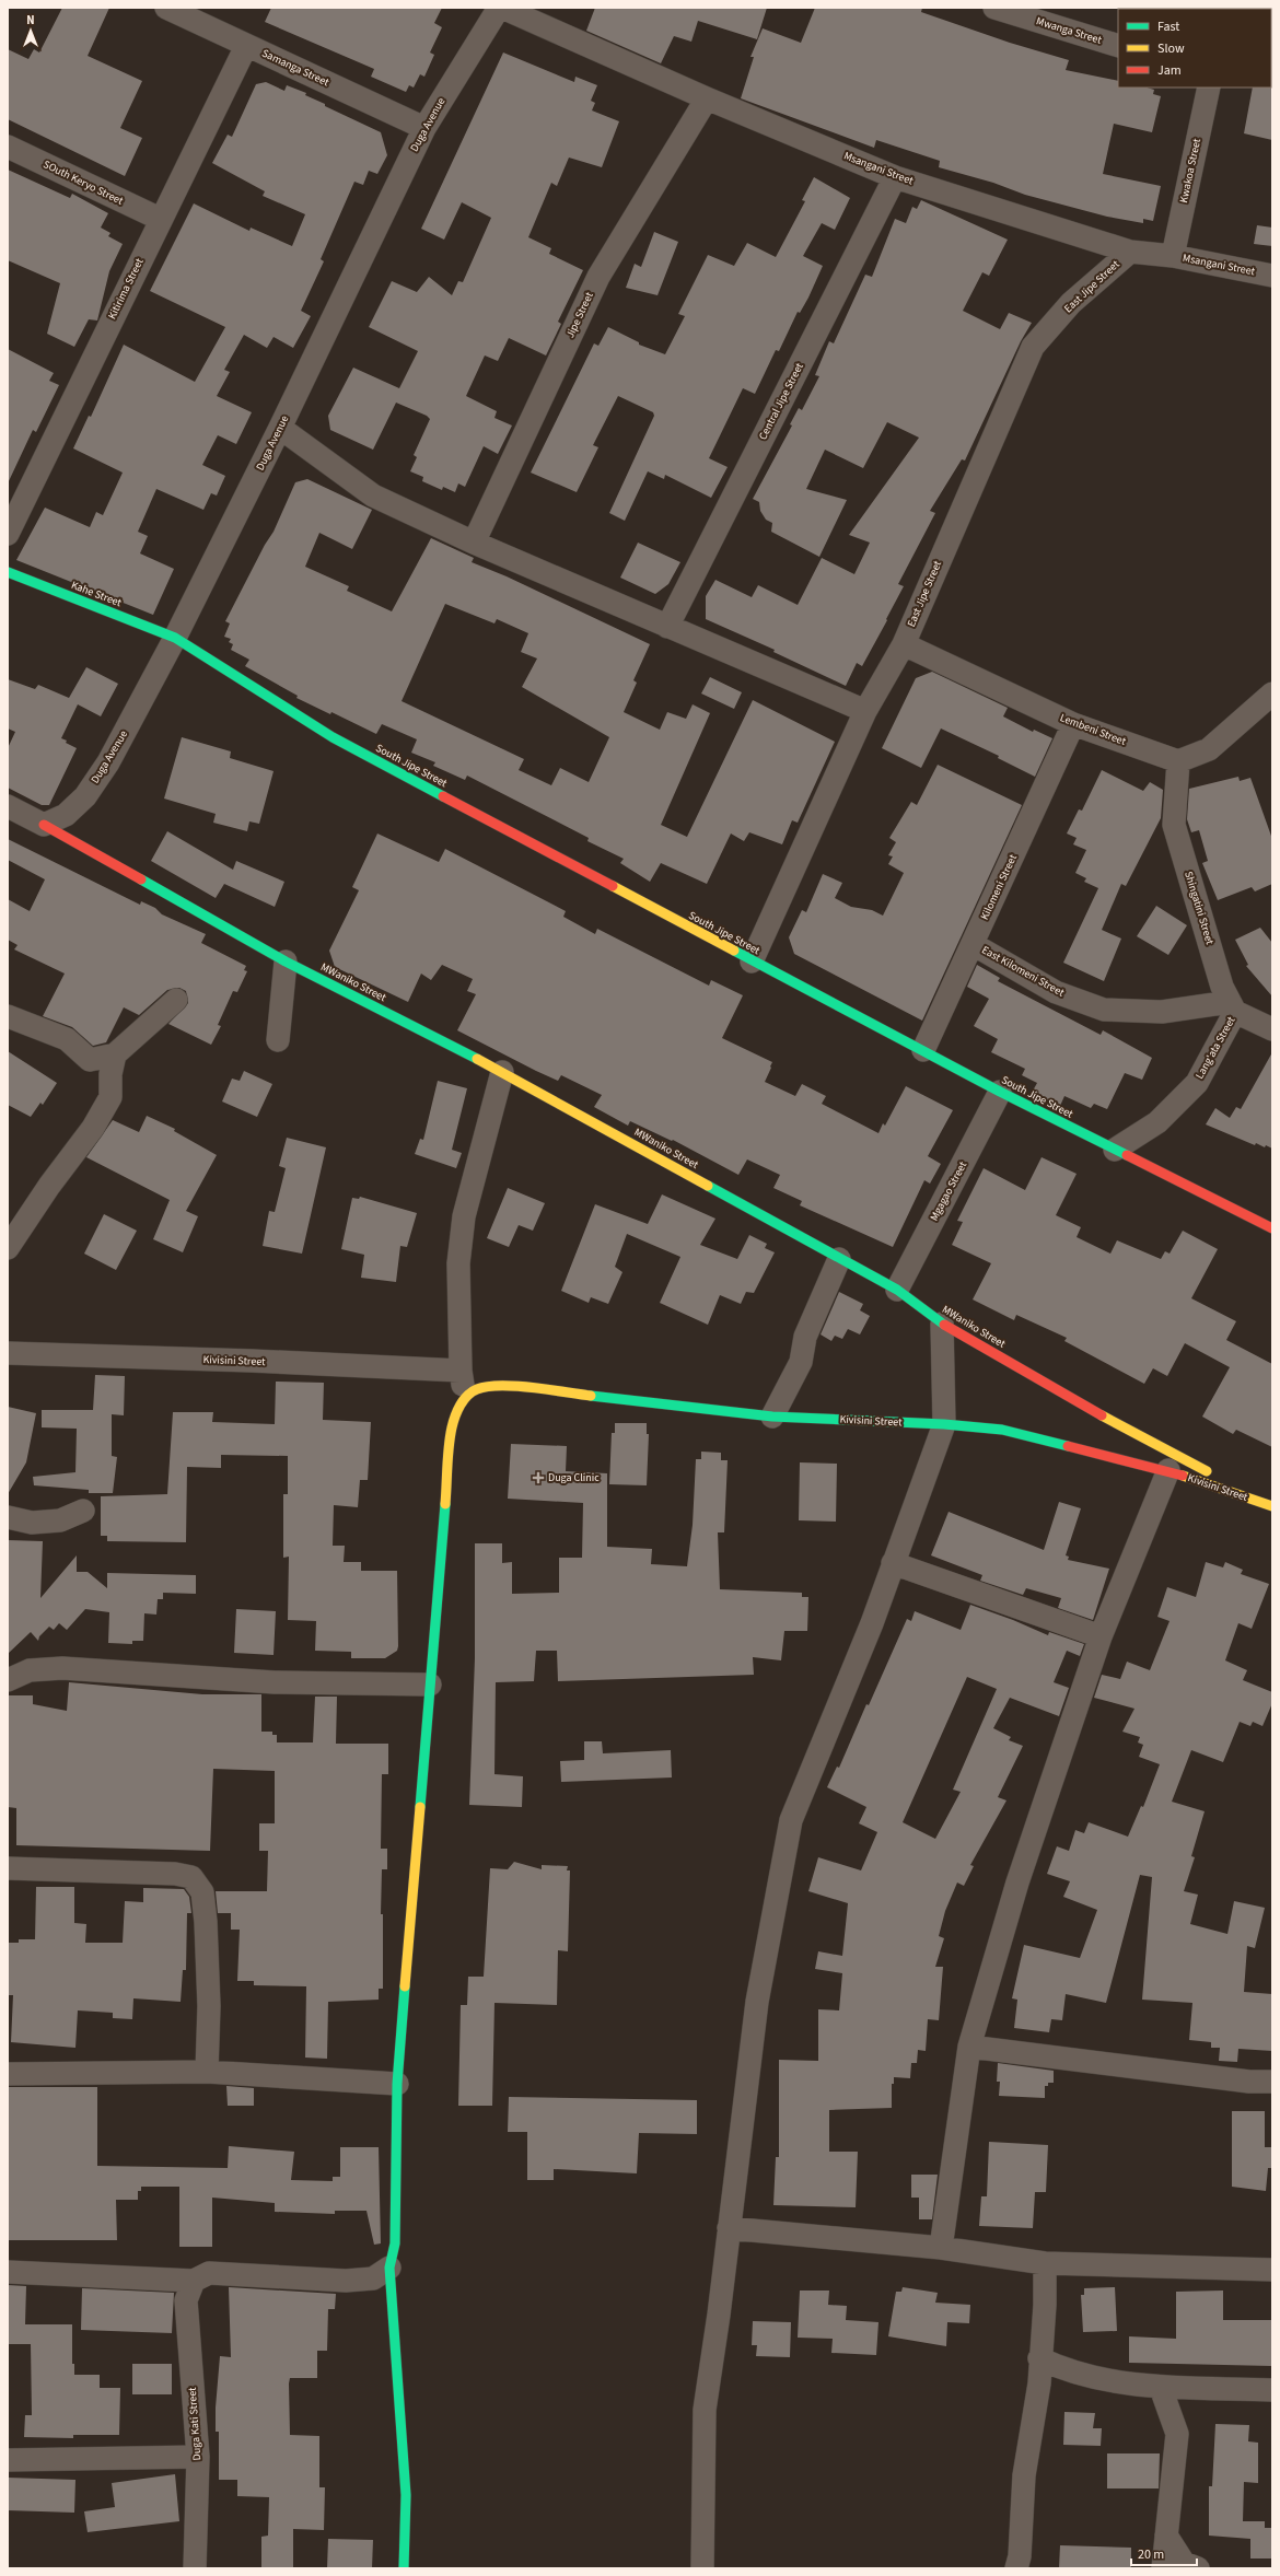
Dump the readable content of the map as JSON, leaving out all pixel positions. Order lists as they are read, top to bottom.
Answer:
{
  "streets": {
    "street": [
      "Mwanga Street",
      "Samanga Street",
      "Duga Avenue",
      "Msangani Street",
      "Kwakoa Street",
      "SOuth Keryo Street",
      "East Jipe Street",
      "Kitirima Street",
      "Jipe Street",
      "Central Jipe Street",
      "Kahe Street",
      "Lembeni Street",
      "South Jipe Street",
      "Kilomeni Street",
      "Shingatini Street",
      "East Kilomeni Street",
      "MWaniko Street",
      "Lang'ata Street",
      "Mgagao Street",
      "Kivisini Street",
      "Duga Kati Street"
    ]
  },
  "crossings": [
    ["Samanga Street", "Duga Avenue"],
    ["Samanga Street", "Kitirima Street"],
    ["Duga Avenue", "Kahe Street"],
    ["Duga Avenue", "South Jipe Street"],
    ["Duga Avenue", "MWaniko Street"],
    ["Msangani Street", "Kwakoa Street"],
    ["Msangani Street", "East Jipe Street"],
    ["Msangani Street", "Jipe Street"],
    ["Msangani Street", "Central Jipe Street"],
    ["SOuth Keryo Street", "Kitirima Street"],
    ["East Jipe Street", "Lembeni Street"],
    ["East Jipe Street", "South Jipe Street"],
    ["Kahe Street", "South Jipe Street"],
    ["Lembeni Street", "Kilomeni Street"],
    ["Lembeni Street", "Shingatini Street"],
    ["South Jipe Street", "Kilomeni Street"],
    ["South Jipe Street", "Lang'ata Street"],
    ["South Jipe Street", "Mgagao Street"],
    ["Kilomeni Street", "East Kilomeni Street"],
    ["Shingatini Street", "East Kilomeni Street"],
    ["Shingatini Street", "Lang'ata Street"],
    ["East Kilomeni Street", "Lang'ata Street"],
    ["MWaniko Street", "Mgagao Street"],
    ["MWaniko Street", "Kivisini Street"]
  ],
  "places": {
    "health": ["Duga Clinic"]
  },
  "legend": ["Fast", "Slow", "Jam"],
  "scale_bar": "20 m",
  "north": "top"
}
